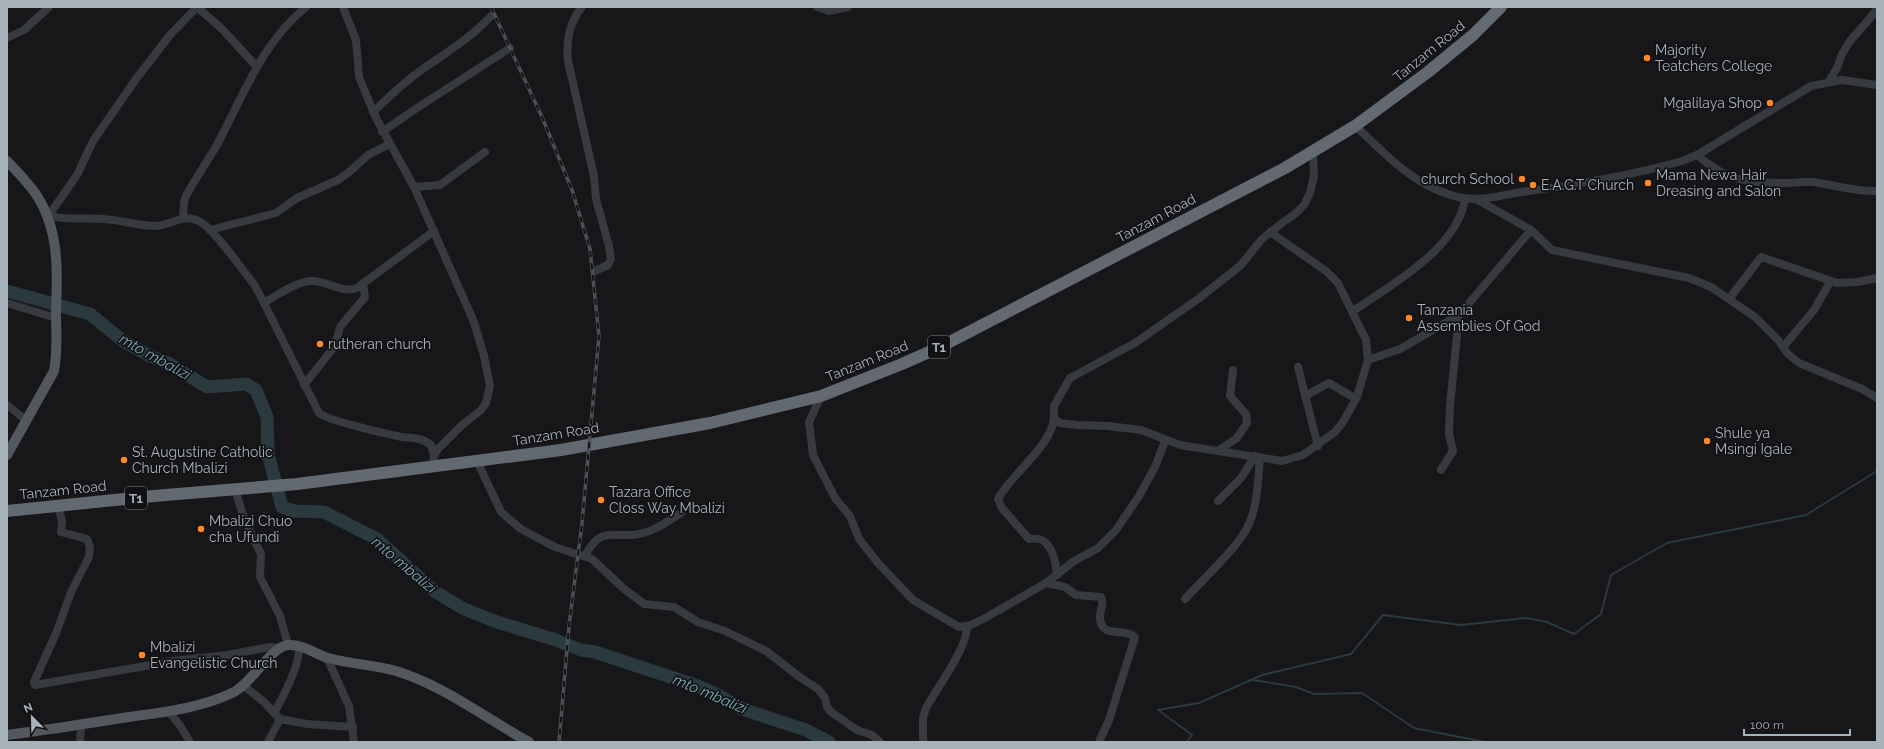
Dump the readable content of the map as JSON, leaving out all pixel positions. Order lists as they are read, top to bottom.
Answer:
{
  "streets": {
    "highway": ["Tanzam Road", "T1"]
  },
  "water": ["mto mbalizi"],
  "places": [
    "Majority Teatchers College",
    "Mgalilaya Shop",
    "church School",
    "Mama Newa Hair Dreasing and Salon",
    "E.A.G.T Church",
    "Tanzania Assemblies Of God",
    "rutheran church",
    "Shule ya Msingi Igale",
    "St. Augustine Catholic Church Mbalizi",
    "Tazara Office Closs Way Mbalizi",
    "Mbalizi Chuo cha Ufundi",
    "Mbalizi Evangelistic Church"
  ],
  "scale_bar": "100 m",
  "north": "top left"
}
